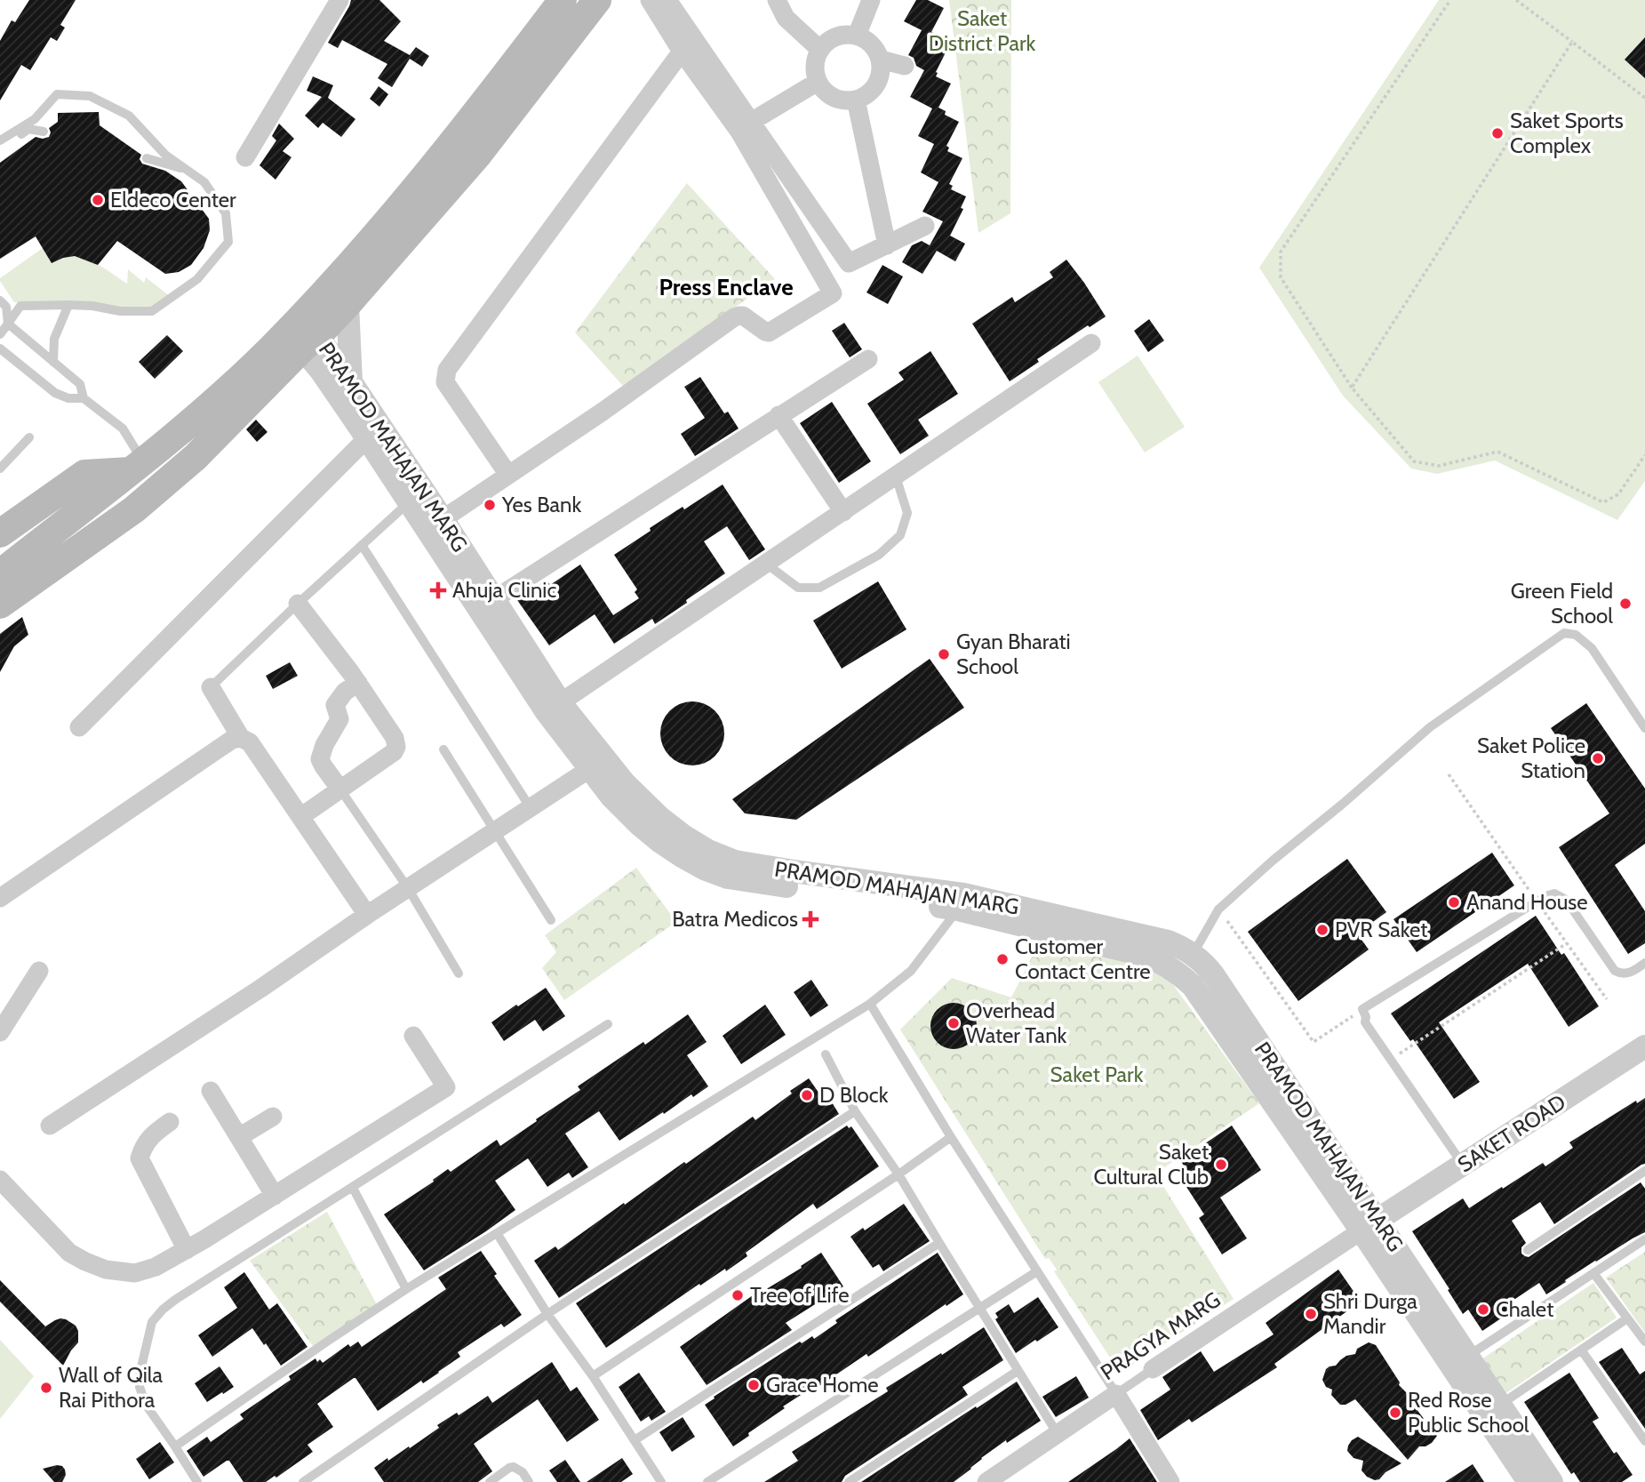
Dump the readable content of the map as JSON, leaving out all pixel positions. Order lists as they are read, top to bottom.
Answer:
{
  "streets": {
    "street": ["PRAMOD MAHAJAN MARG", "SAKET ROAD", "PRAGYA MARG"]
  },
  "crossings": [
    ["PRAMOD MAHAJAN MARG", "SAKET ROAD"],
    ["PRAMOD MAHAJAN MARG", "PRAGYA MARG"],
    ["SAKET ROAD", "PRAGYA MARG"]
  ],
  "districts": ["Press Enclave"],
  "parks": ["Saket District Park", "Saket Park"],
  "places": {
    "other": [
      "Saket Sports Complex",
      "Eldeco Center",
      "Yes Bank",
      "Green Field School",
      "Gyan Bharati School",
      "Saket Police Station",
      "Anand House",
      "PVR Saket",
      "Customer Contact Centre",
      "Overhead Water Tank",
      "D Block",
      "Saket Cultural Club",
      "Tree of Life",
      "Chalet",
      "Shri Durga Mandir",
      "Grace Home",
      "Wall of Qila Rai Pithora",
      "Red Rose Public School"
    ],
    "health": ["Ahuja Clinic", "Batra Medicos"]
  }
}
